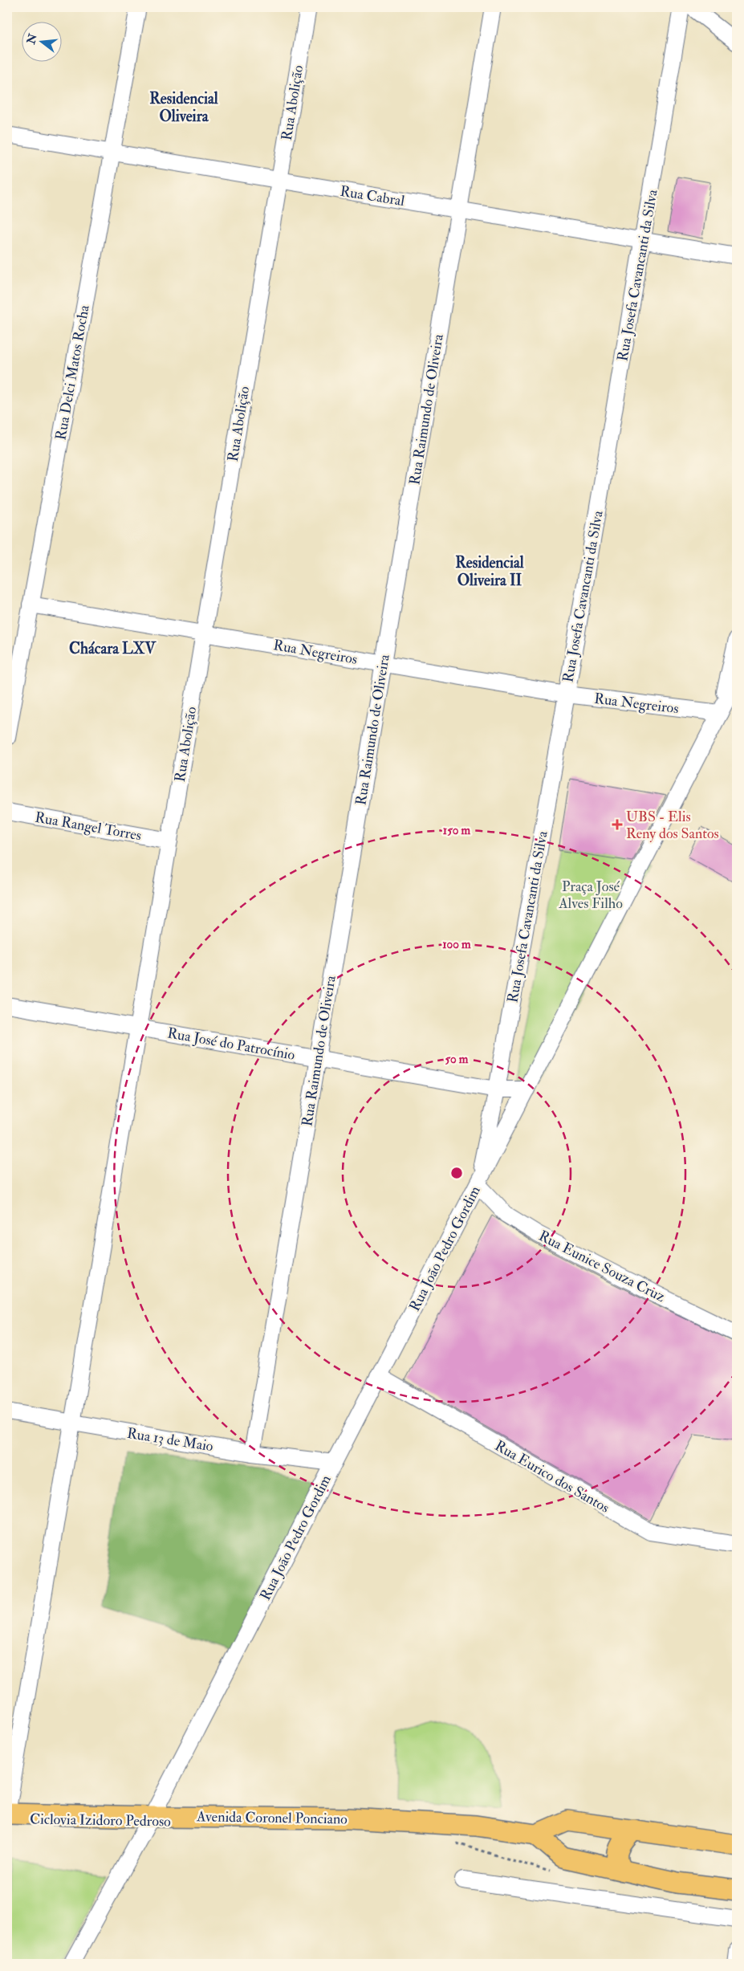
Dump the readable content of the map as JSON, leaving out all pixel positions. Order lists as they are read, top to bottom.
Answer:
{
  "streets": {
    "main road": ["Avenida Coronel Ponciano"],
    "street": [
      "Rua Abolição",
      "Rua Cabral",
      "Rua Josefa Cavancanti da Silva",
      "Rua Delci Matos Rocha",
      "Rua Raimundo de Oliveira",
      "Rua Negreiros",
      "Rua Rangel Torres",
      "Rua José do Patrocínio",
      "Rua João Pedro Gordim",
      "Rua Eunice Souza Cruz",
      "Rua 13 de Maio",
      "Rua Eurico dos Santos"
    ]
  },
  "crossings": [
    ["Rua Abolição", "Rua Cabral"],
    ["Rua Abolição", "Rua Negreiros"],
    ["Rua Abolição", "Rua Rangel Torres"],
    ["Rua Abolição", "Rua José do Patrocínio"],
    ["Rua Abolição", "Rua 13 de Maio"],
    ["Rua Abolição", "Avenida Coronel Ponciano"],
    ["Rua Cabral", "Rua Josefa Cavancanti da Silva"],
    ["Rua Cabral", "Rua Delci Matos Rocha"],
    ["Rua Cabral", "Rua Raimundo de Oliveira"],
    ["Rua Josefa Cavancanti da Silva", "Rua Negreiros"],
    ["Rua Josefa Cavancanti da Silva", "Rua José do Patrocínio"],
    ["Rua Josefa Cavancanti da Silva", "Rua João Pedro Gordim"],
    ["Rua Josefa Cavancanti da Silva", "Rua Eunice Souza Cruz"],
    ["Rua Delci Matos Rocha", "Rua Negreiros"],
    ["Rua Raimundo de Oliveira", "Rua Negreiros"],
    ["Rua Raimundo de Oliveira", "Rua José do Patrocínio"],
    ["Rua Raimundo de Oliveira", "Rua 13 de Maio"],
    ["Rua Negreiros", "Rua João Pedro Gordim"],
    ["Rua José do Patrocínio", "Rua João Pedro Gordim"],
    ["Rua João Pedro Gordim", "Rua Eunice Souza Cruz"],
    ["Rua João Pedro Gordim", "Rua 13 de Maio"],
    ["Rua João Pedro Gordim", "Rua Eurico dos Santos"],
    ["Rua João Pedro Gordim", "Avenida Coronel Ponciano"]
  ],
  "districts": ["Residencial Oliveira", "Residencial Oliveira II", "Chácara LXV"],
  "parks": ["Praça José Alves Filho"],
  "places": {
    "health": ["UBS - Elis Reny dos Santos"]
  },
  "north": "left",
  "rings": ["150 m", "100 m", "50 m"]
}
